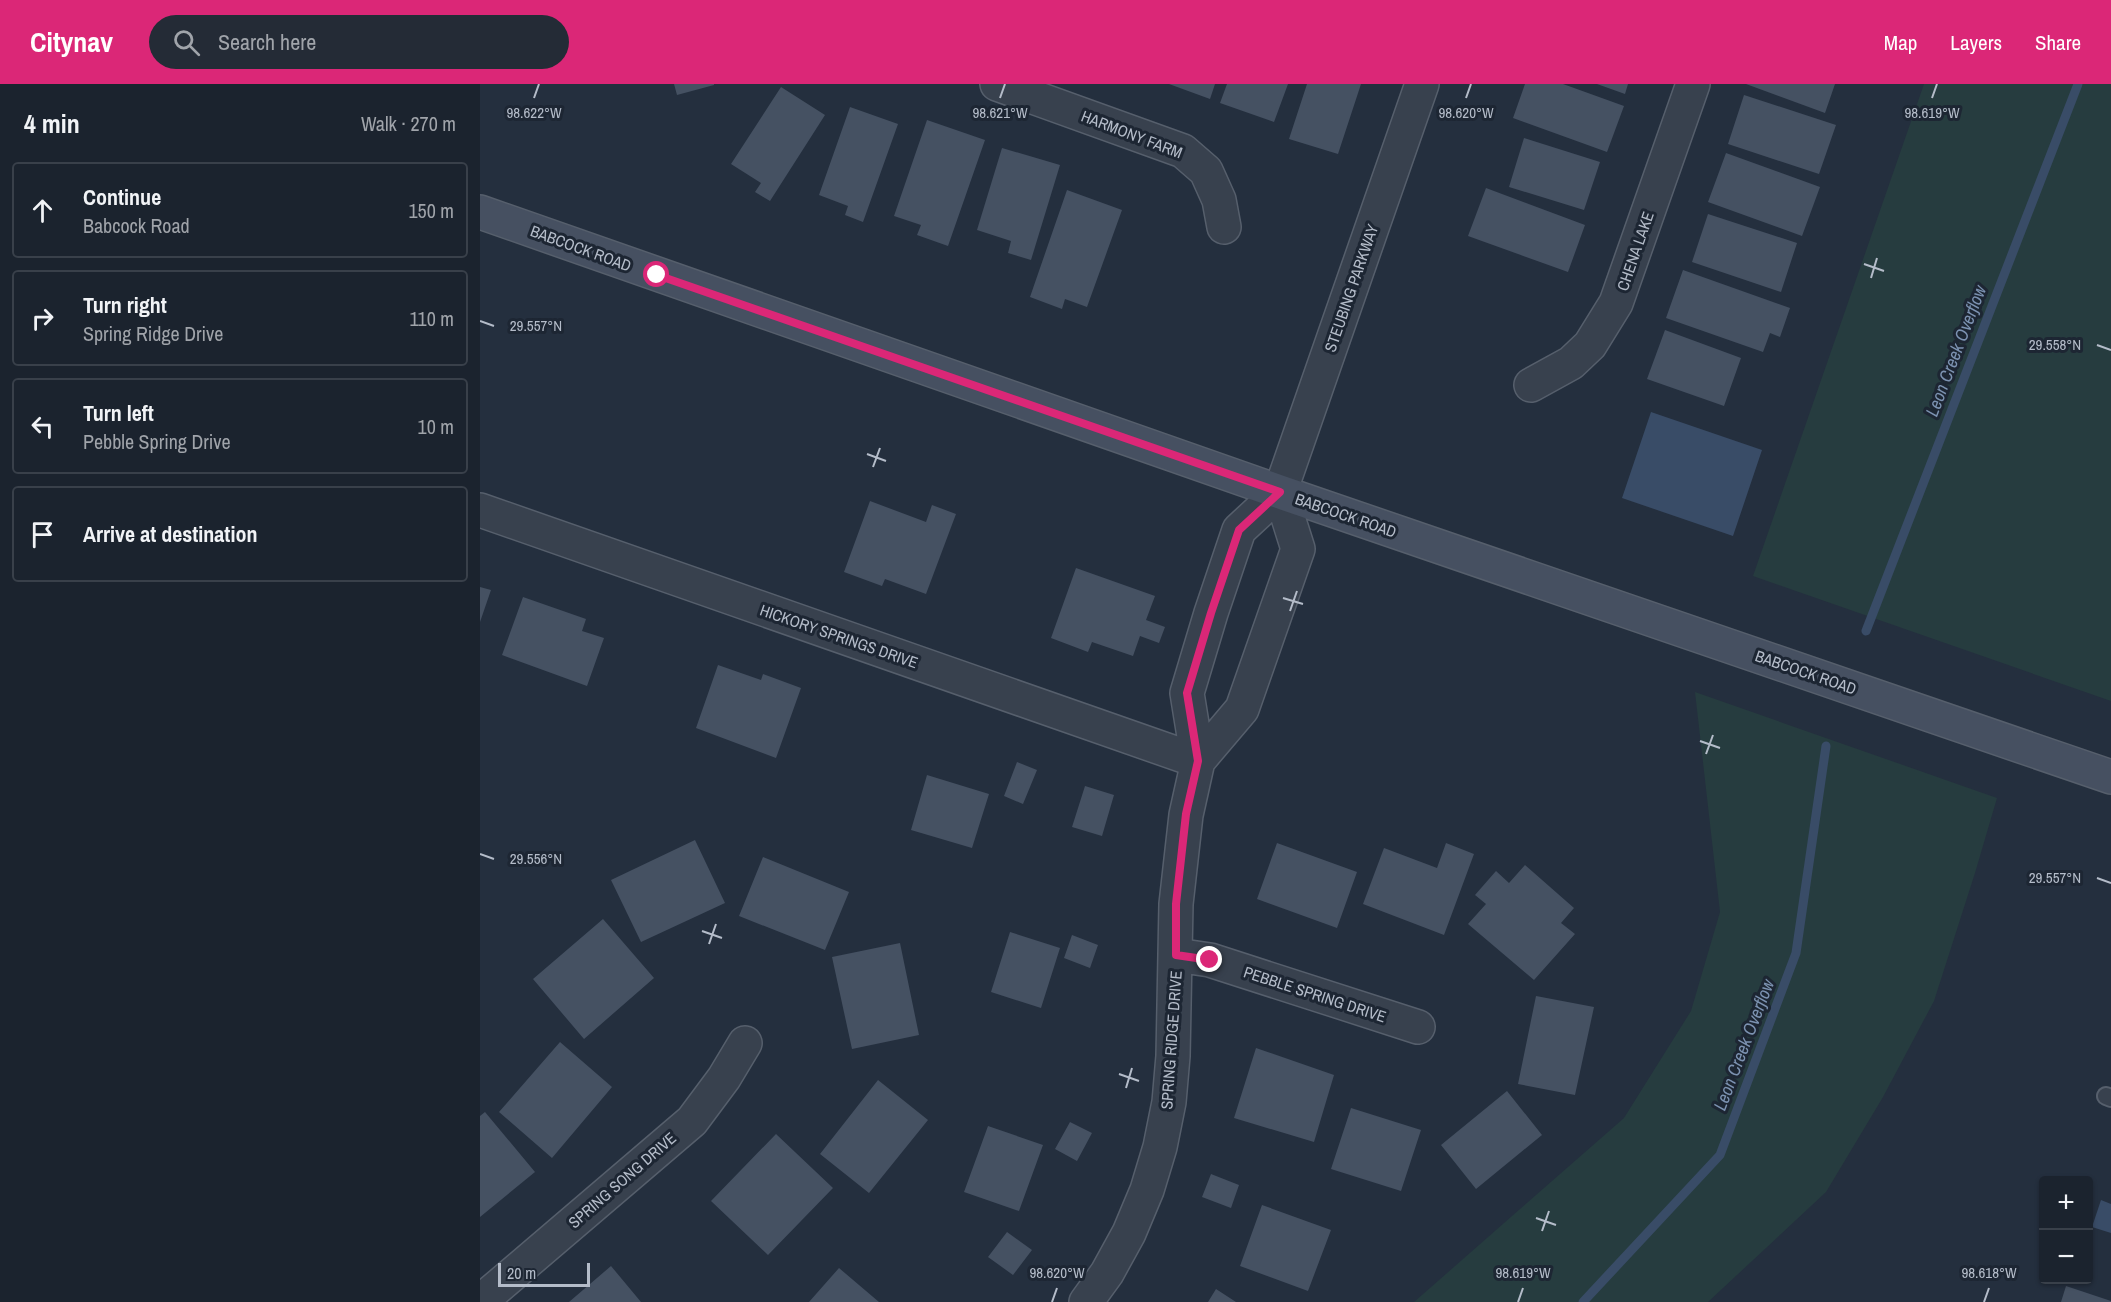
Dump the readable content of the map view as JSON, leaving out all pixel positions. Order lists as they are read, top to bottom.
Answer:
{
  "streets": {
    "main road": ["BABCOCK ROAD"],
    "street": [
      "HARMONY FARM",
      "CHENA LAKE",
      "STEUBING PARKWAY",
      "HICKORY SPRINGS DRIVE",
      "PEBBLE SPRING DRIVE",
      "SPRING RIDGE DRIVE",
      "SPRING SONG DRIVE"
    ]
  },
  "crossings": [
    ["BABCOCK ROAD", "STEUBING PARKWAY"],
    ["BABCOCK ROAD", "SPRING RIDGE DRIVE"],
    ["STEUBING PARKWAY", "SPRING RIDGE DRIVE"],
    ["HICKORY SPRINGS DRIVE", "SPRING RIDGE DRIVE"],
    ["PEBBLE SPRING DRIVE", "SPRING RIDGE DRIVE"]
  ],
  "water": ["Leon Creek Overflow"],
  "scale_bar": "20 m",
  "page": {
    "header": "Citynav",
    "search": "Search here",
    "nav": ["Map", "Layers", "Share"],
    "heading": ["4 min", "Walk · 270 m"],
    "list": [
      ["Continue", "Babcock Road", "150 m"],
      ["Turn right", "Spring Ridge Drive", "110 m"],
      ["Turn left", "Pebble Spring Drive", "10 m"],
      "Arrive at destination"
    ],
    "map_buttons": ["+", "−"],
    "scale": "20 m"
  },
  "coordinates": [
    "98.621°W",
    "98.620°W",
    "98.622°W",
    "98.619°W",
    "29.557°N",
    "29.558°N",
    "29.556°N",
    "98.618°W"
  ]
}
